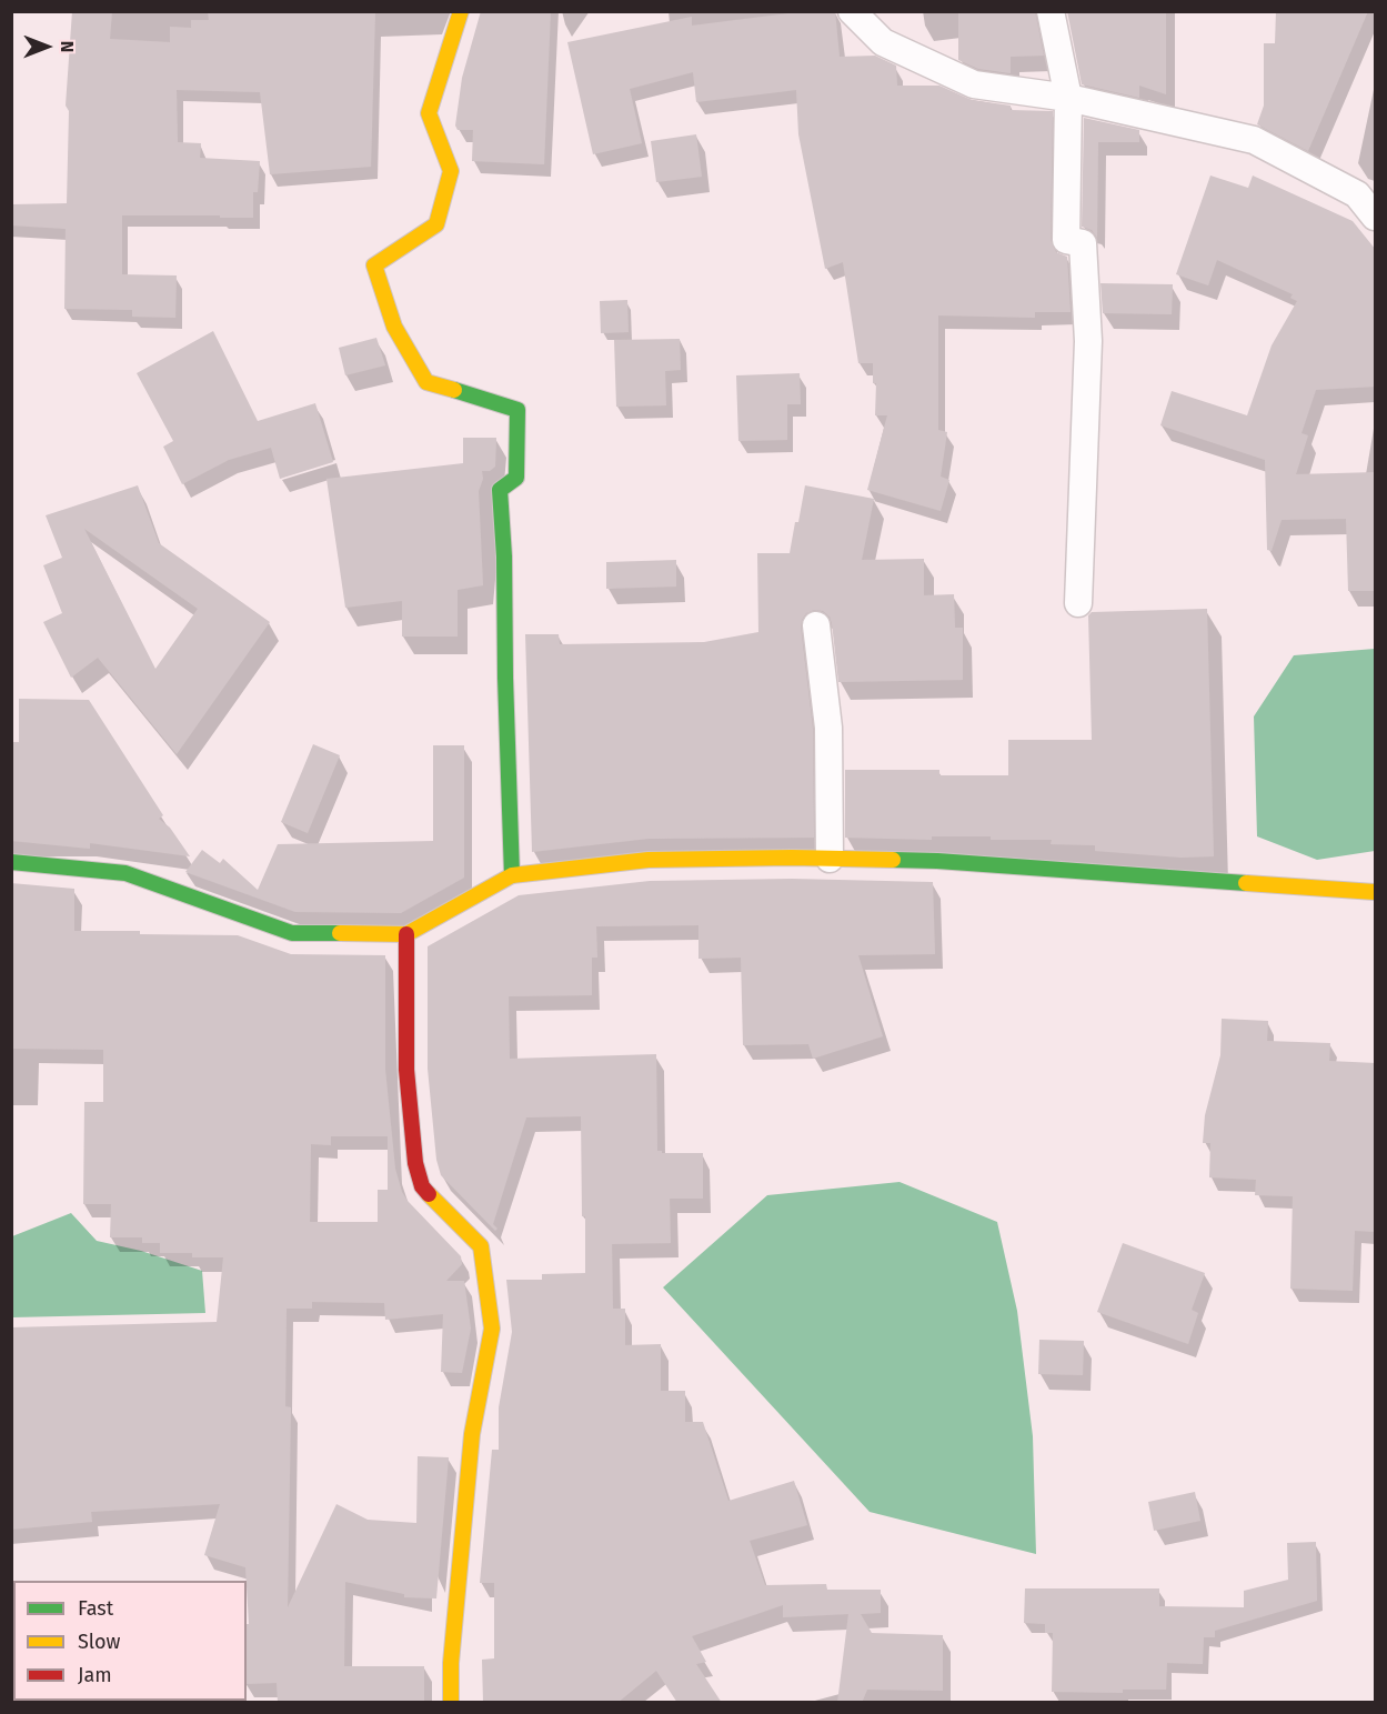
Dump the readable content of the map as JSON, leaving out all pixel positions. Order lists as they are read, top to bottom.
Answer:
{
  "legend": ["Fast", "Slow", "Jam"],
  "north": "right"
}
